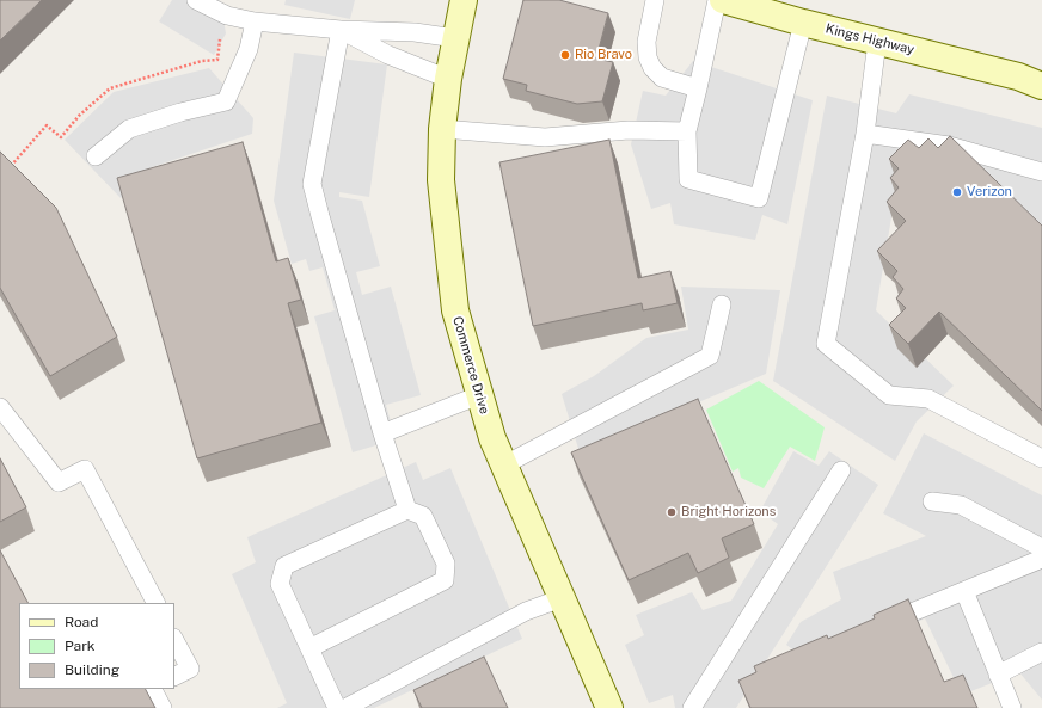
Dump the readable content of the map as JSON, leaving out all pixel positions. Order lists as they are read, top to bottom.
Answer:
{
  "streets": {
    "main road": ["Kings Highway", "Commerce Drive"]
  },
  "places": ["Rio Bravo", "Verizon", "Bright Horizons"],
  "legend": ["Road", "Park", "Building"]
}
